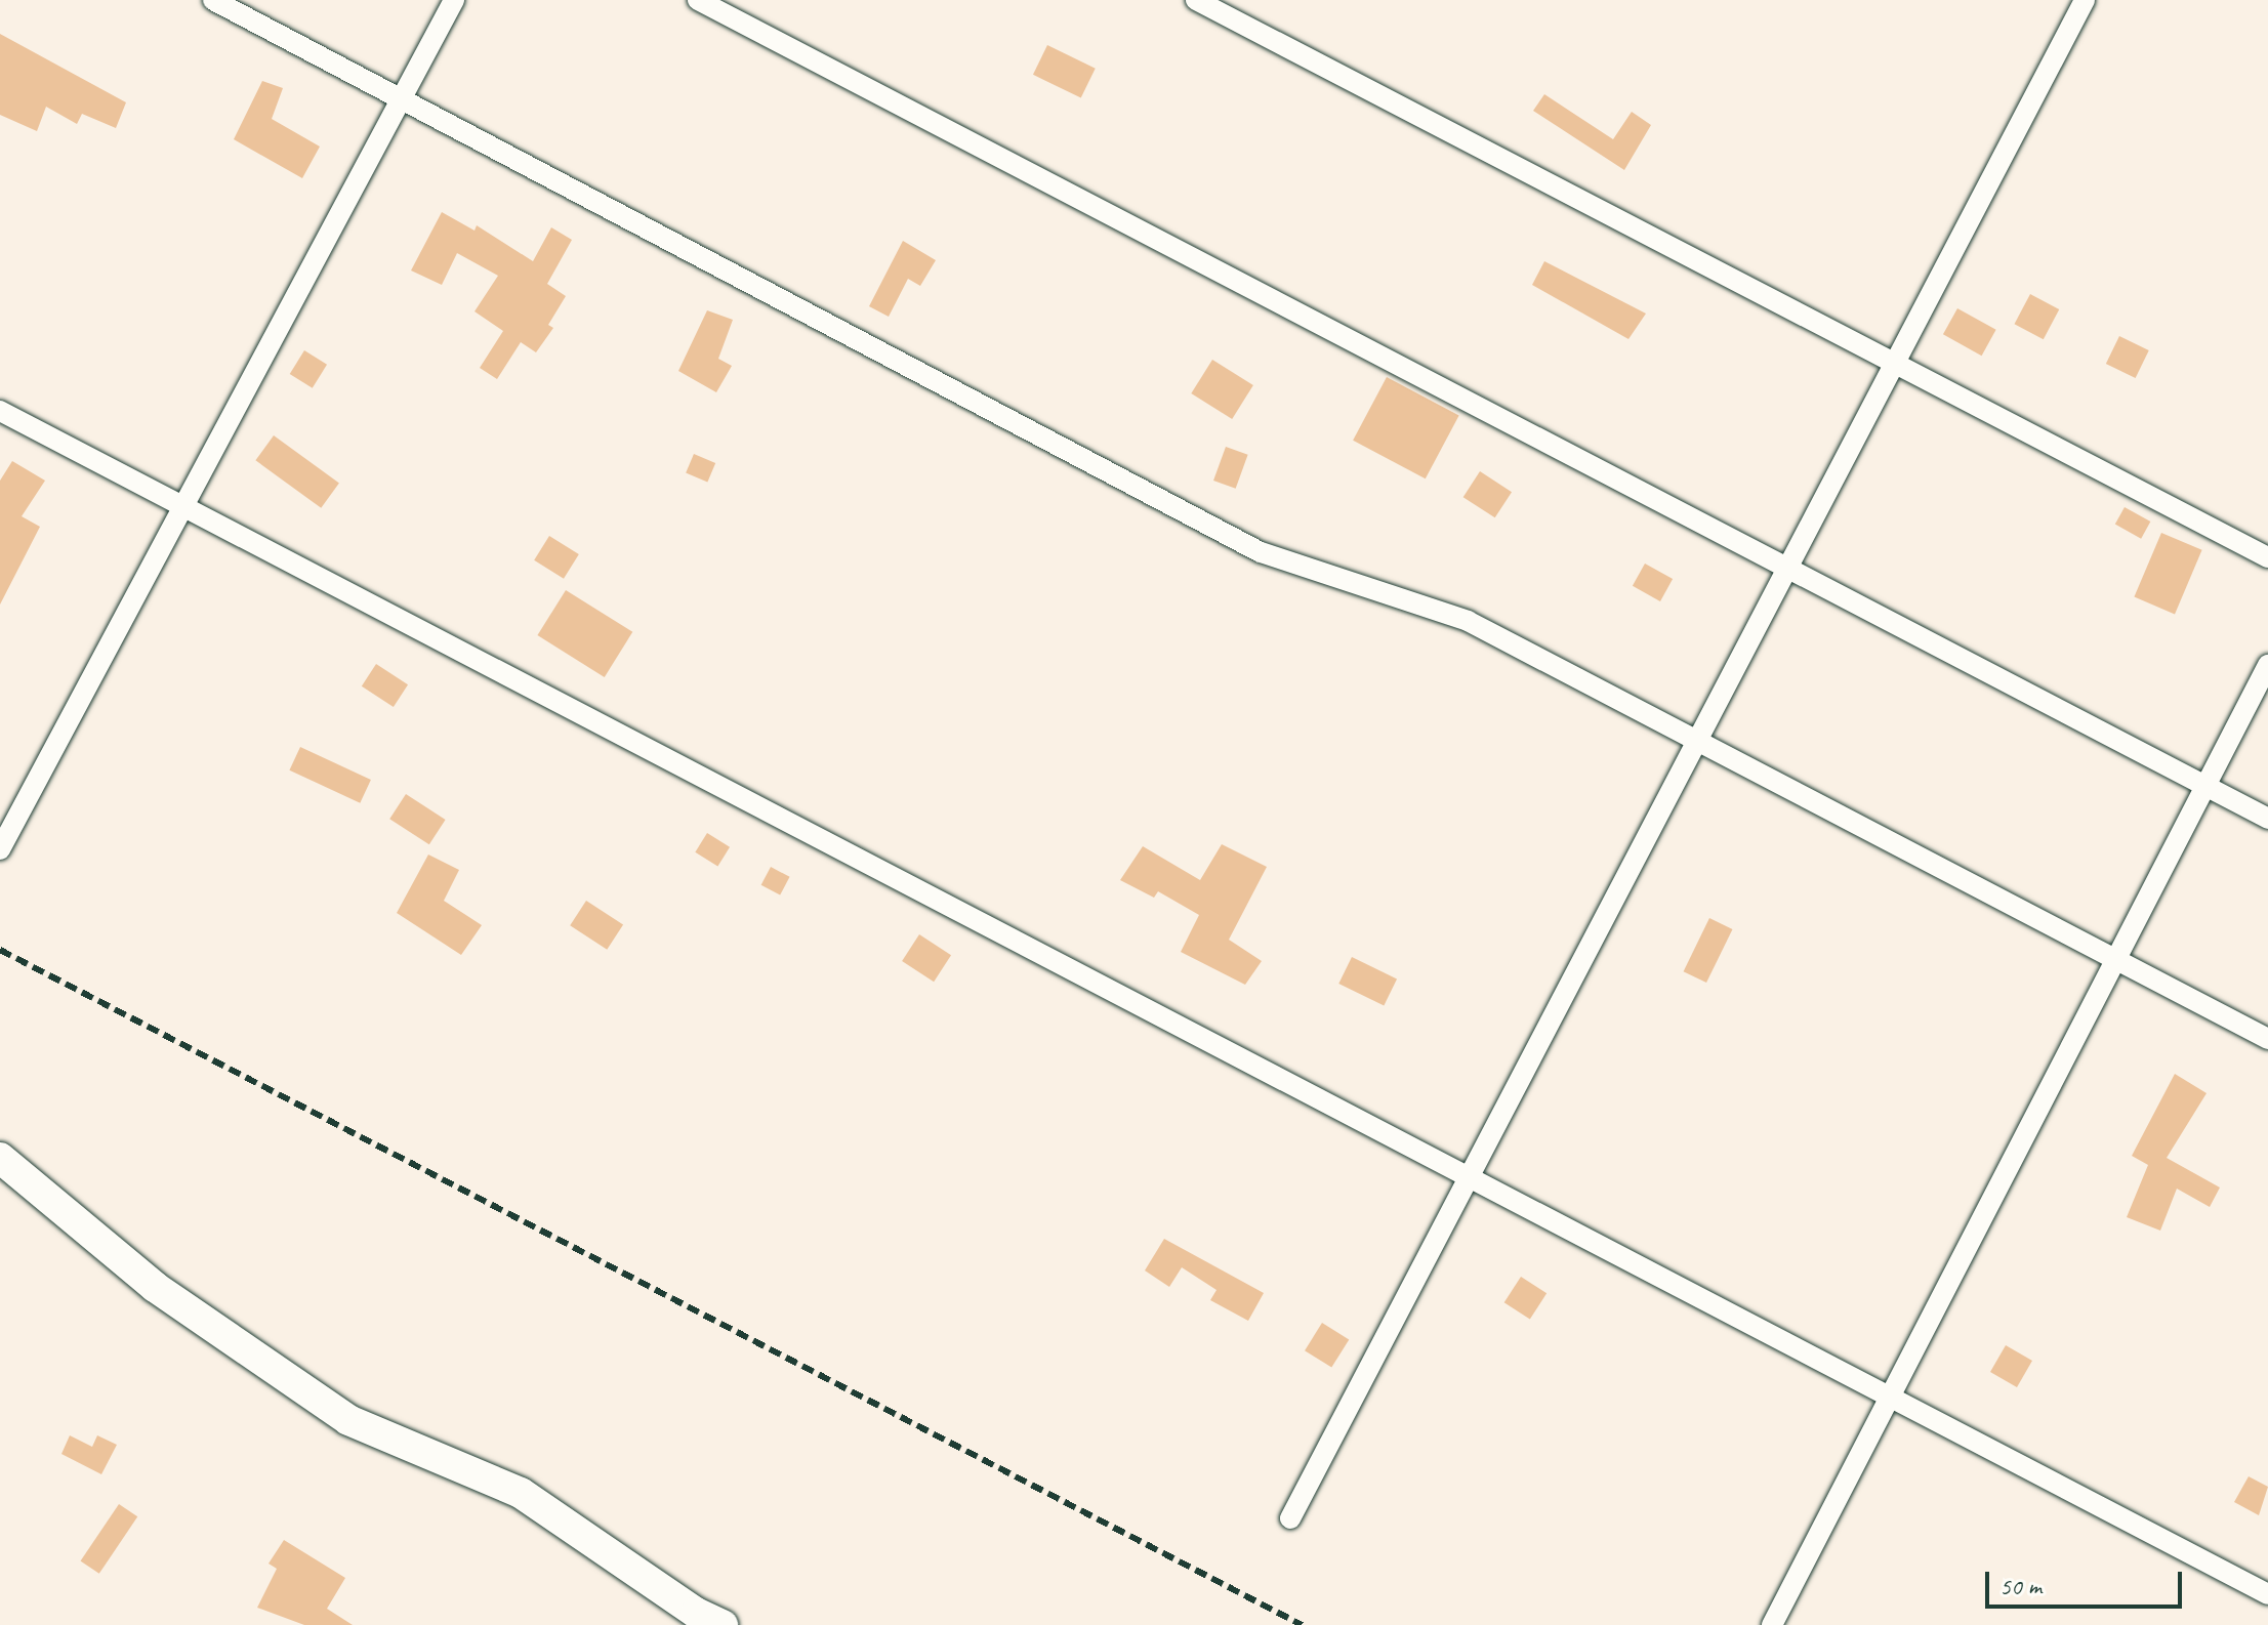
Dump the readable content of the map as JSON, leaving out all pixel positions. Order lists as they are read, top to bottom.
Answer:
{
  "scale_bar": "50 m"
}
